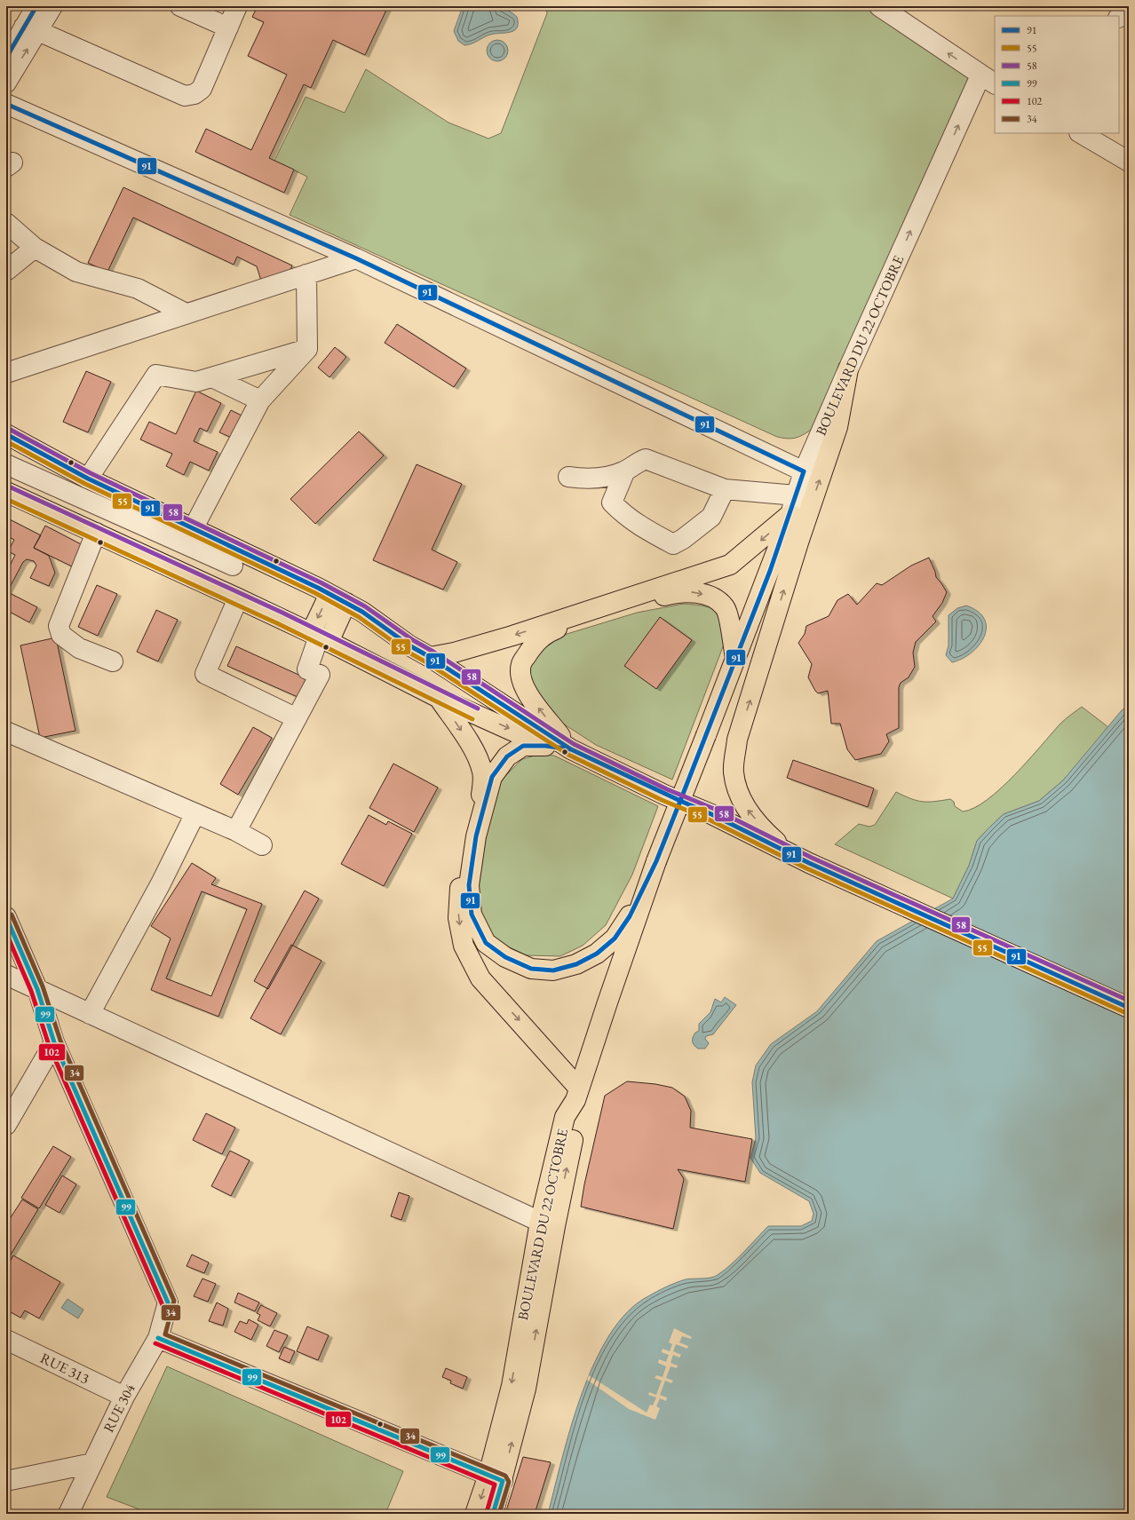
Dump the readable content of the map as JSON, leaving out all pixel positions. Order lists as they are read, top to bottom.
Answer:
{
  "streets": {
    "main road": ["BOULEVARD DU 22 OCTOBRE"],
    "street": ["RUE 313", "RUE 304"]
  },
  "crossings": [
    ["RUE 313", "RUE 304"]
  ],
  "lines": [
    "transit line 91",
    "transit line 58",
    "transit line 55",
    "transit line 34",
    "transit line 99",
    "transit line 102"
  ],
  "legend": [
    "91",
    "55",
    "58",
    "99",
    "102",
    "34"
  ]
}
